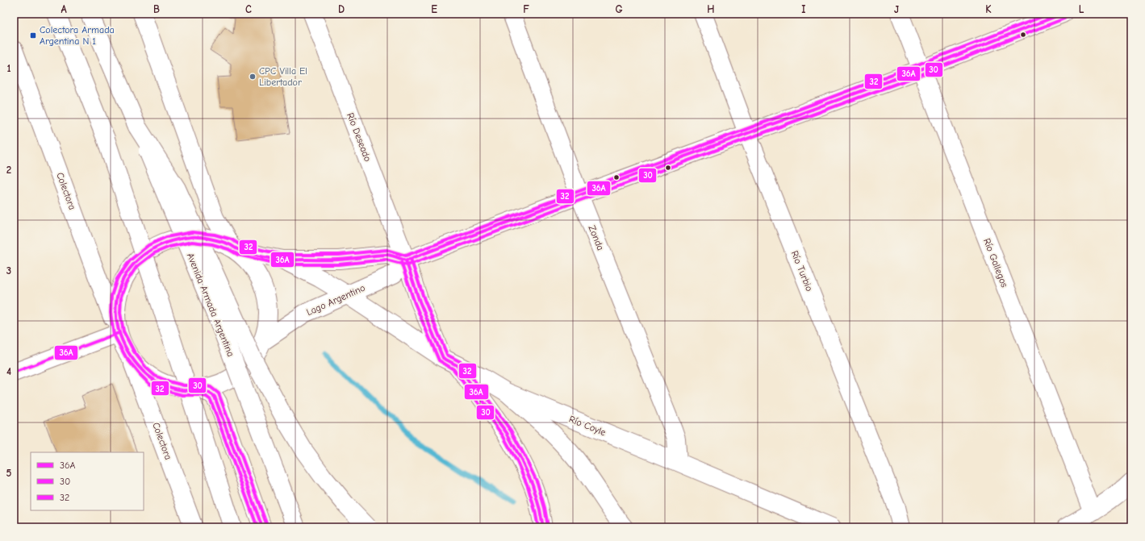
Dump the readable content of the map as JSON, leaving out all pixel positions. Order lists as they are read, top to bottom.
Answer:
{
  "streets": {
    "main road": [
      "Río Deseado",
      "Colectora",
      "Zonda",
      "Río Gallegos",
      "Río Turbio",
      "Lago Argentino",
      "Avenida Armada Argentina",
      "Río Coyle"
    ]
  },
  "crossings": [
    ["Río Deseado", "Lago Argentino"],
    ["Colectora", "Lago Argentino"],
    ["Zonda", "Lago Argentino"],
    ["Zonda", "Río Coyle"],
    ["Río Gallegos", "Lago Argentino"],
    ["Río Turbio", "Lago Argentino"]
  ],
  "places": {
    "transit": ["Colectora Armada Argentina N 1"],
    "other": ["CPC Villa El Libertador"]
  },
  "lines": ["transit line 36A", "transit line 32", "transit line 30"],
  "legend": ["36A", "30", "32"],
  "grid": {
    "columns": [
      "A",
      "B",
      "C",
      "D",
      "E",
      "F",
      "G",
      "H",
      "I",
      "J",
      "K",
      "L"
    ],
    "rows": [
      "1",
      "2",
      "3",
      "4",
      "5"
    ]
  }
}
